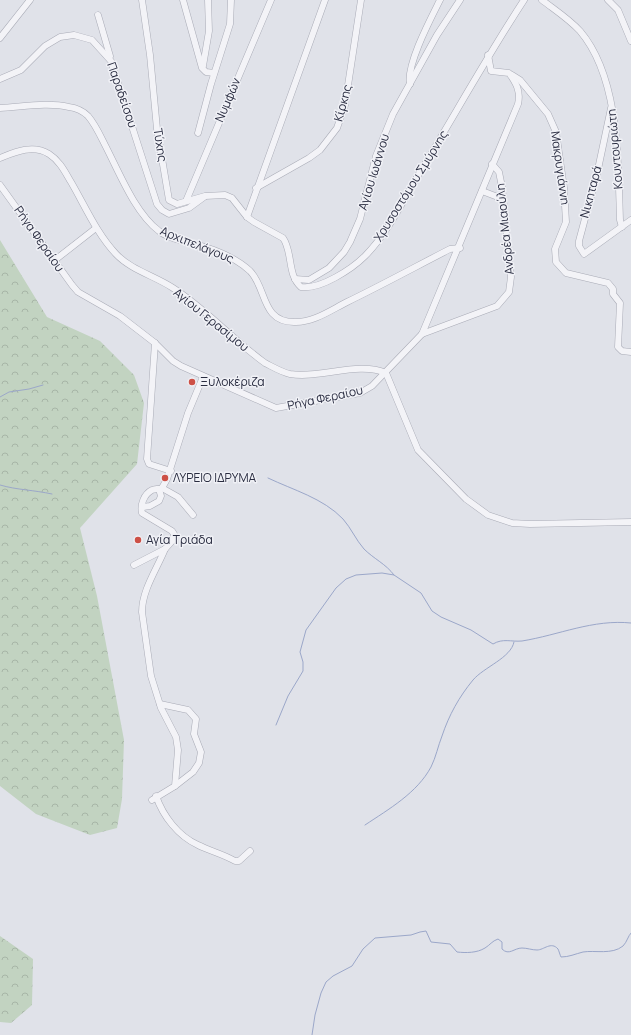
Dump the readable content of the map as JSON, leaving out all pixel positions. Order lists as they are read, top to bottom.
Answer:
{
  "streets": {
    "street": [
      "Παραδείσου",
      "Νυμφών",
      "Κίρκης",
      "Τύχης",
      "Κουντουριώτη",
      "Μακρυγιάννη",
      "Αγίου Ιωάννου",
      "Χρυσοστόμου Σμύρνης",
      "Νικηταρά",
      "Ανδρέα Μιαούλη",
      "Ρήγα Φεραίου",
      "Αρχιπελάγους",
      "Αγίου Γερασίμου"
    ]
  },
  "crossings": [
    ["Παραδείσου", "Τύχης"],
    ["Νυμφών", "Τύχης"],
    ["Κουντουριώτη", "Νικηταρά"],
    ["Μακρυγιάννη", "Ρήγα Φεραίου"],
    ["Αγίου Ιωάννου", "Χρυσοστόμου Σμύρνης"],
    ["Ανδρέα Μιαούλη", "Ρήγα Φεραίου"],
    ["Ρήγα Φεραίου", "Αρχιπελάγους"],
    ["Ρήγα Φεραίου", "Αγίου Γερασίμου"]
  ],
  "places": ["Ξυλοκέριζα", "ΛΥΡΕΙΟ ΙΔΡΥΜΑ", "Αγία Τριάδα"]
}
